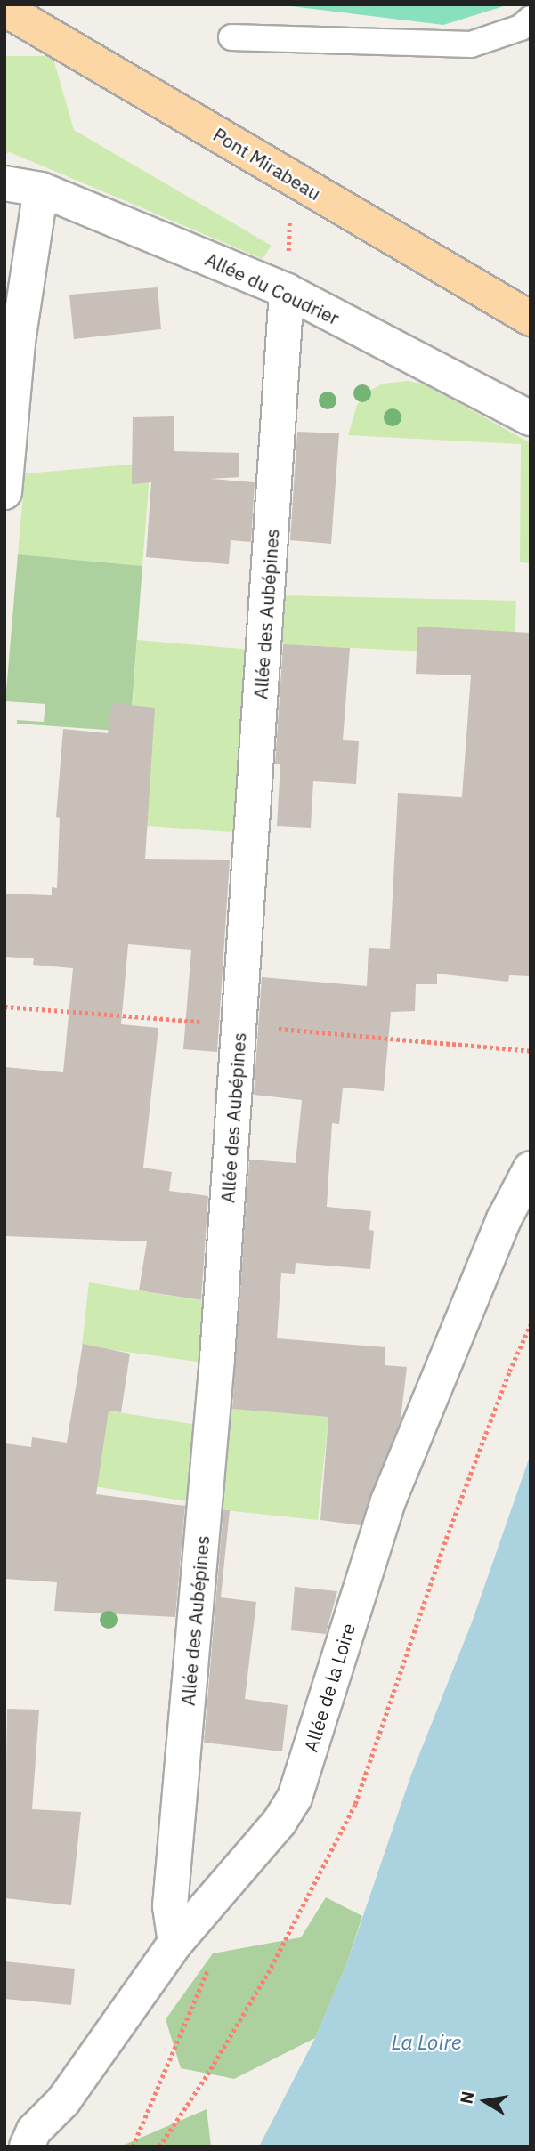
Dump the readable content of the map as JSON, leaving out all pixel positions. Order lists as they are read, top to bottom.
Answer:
{
  "streets": {
    "main road": ["Pont Mirabeau"],
    "street": ["Allée du Coudrier", "Allée des Aubépines", "Allée de la Loire"]
  },
  "crossings": [
    ["Allée du Coudrier", "Allée des Aubépines"],
    ["Allée des Aubépines", "Allée de la Loire"]
  ],
  "water": ["La Loire"],
  "north": "left"
}
